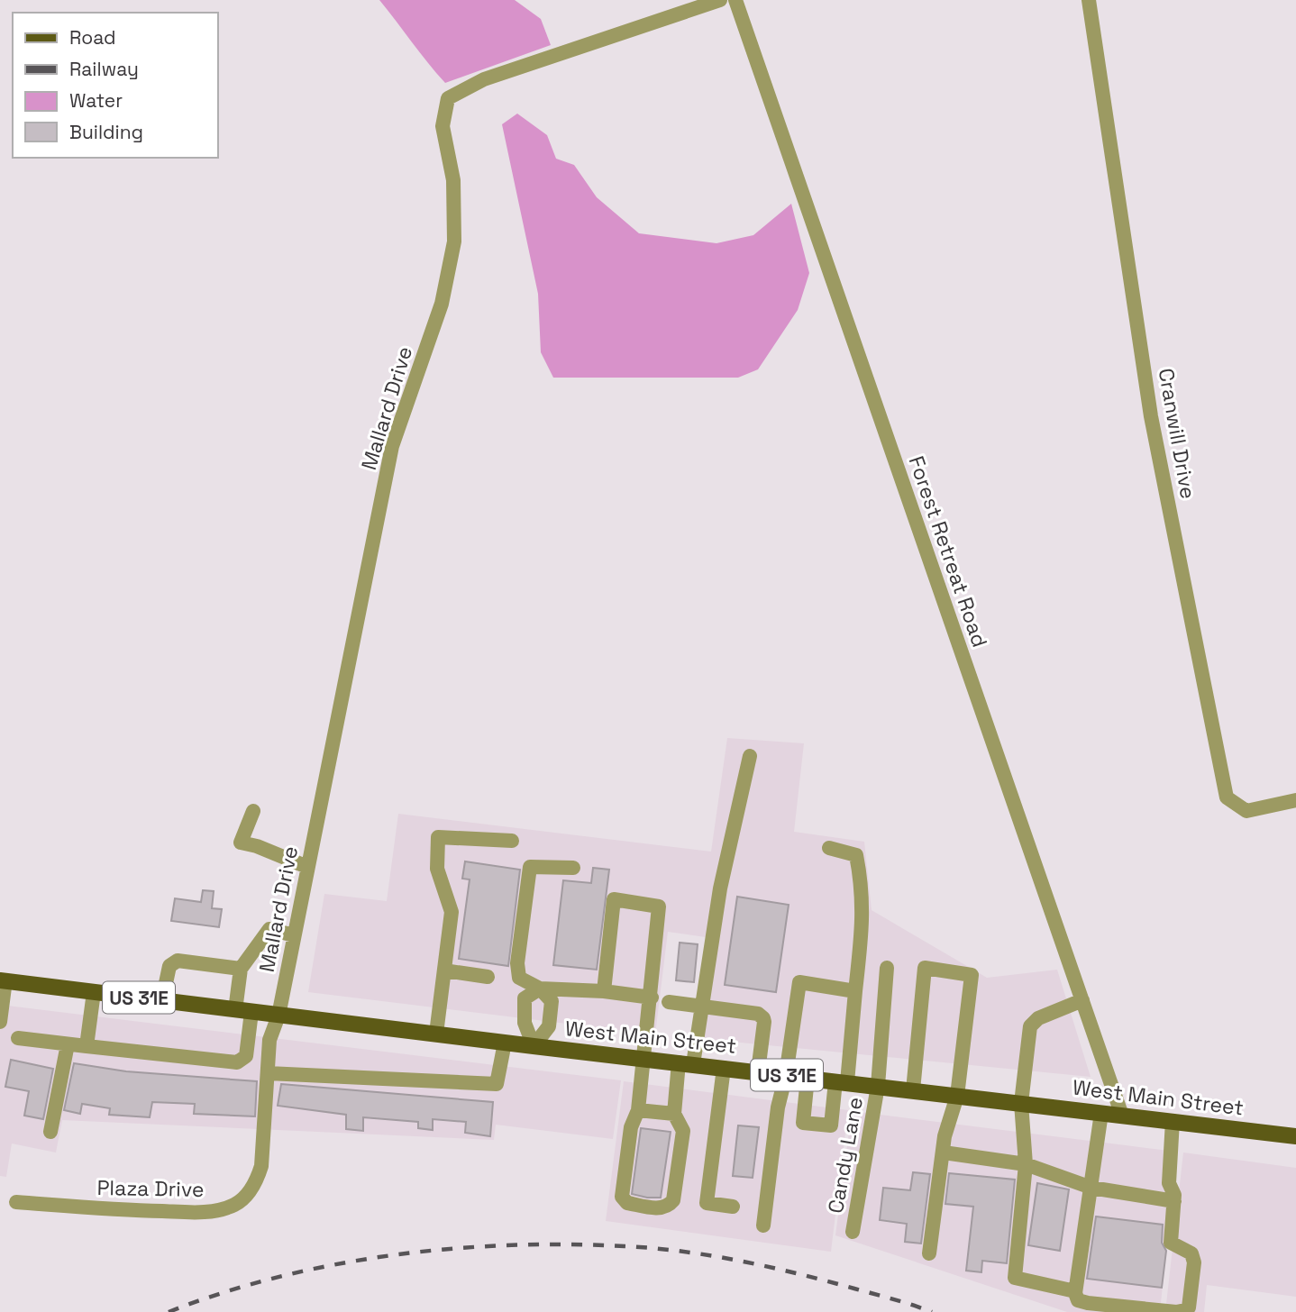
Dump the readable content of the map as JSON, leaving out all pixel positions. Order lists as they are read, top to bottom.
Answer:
{
  "streets": {
    "main road": ["US 31E", "West Main Street"],
    "street": [
      "Mallard Drive",
      "Cranwill Drive",
      "Forest Retreat Road",
      "Candy Lane",
      "Plaza Drive"
    ]
  },
  "crossings": [
    ["Mallard Drive", "West Main Street"],
    ["Mallard Drive", "Plaza Drive"],
    ["Forest Retreat Road", "West Main Street"],
    ["West Main Street", "Candy Lane"],
    ["West Main Street", "Plaza Drive"]
  ],
  "legend": [
    "Road",
    "Railway",
    "Water",
    "Building"
  ]
}
